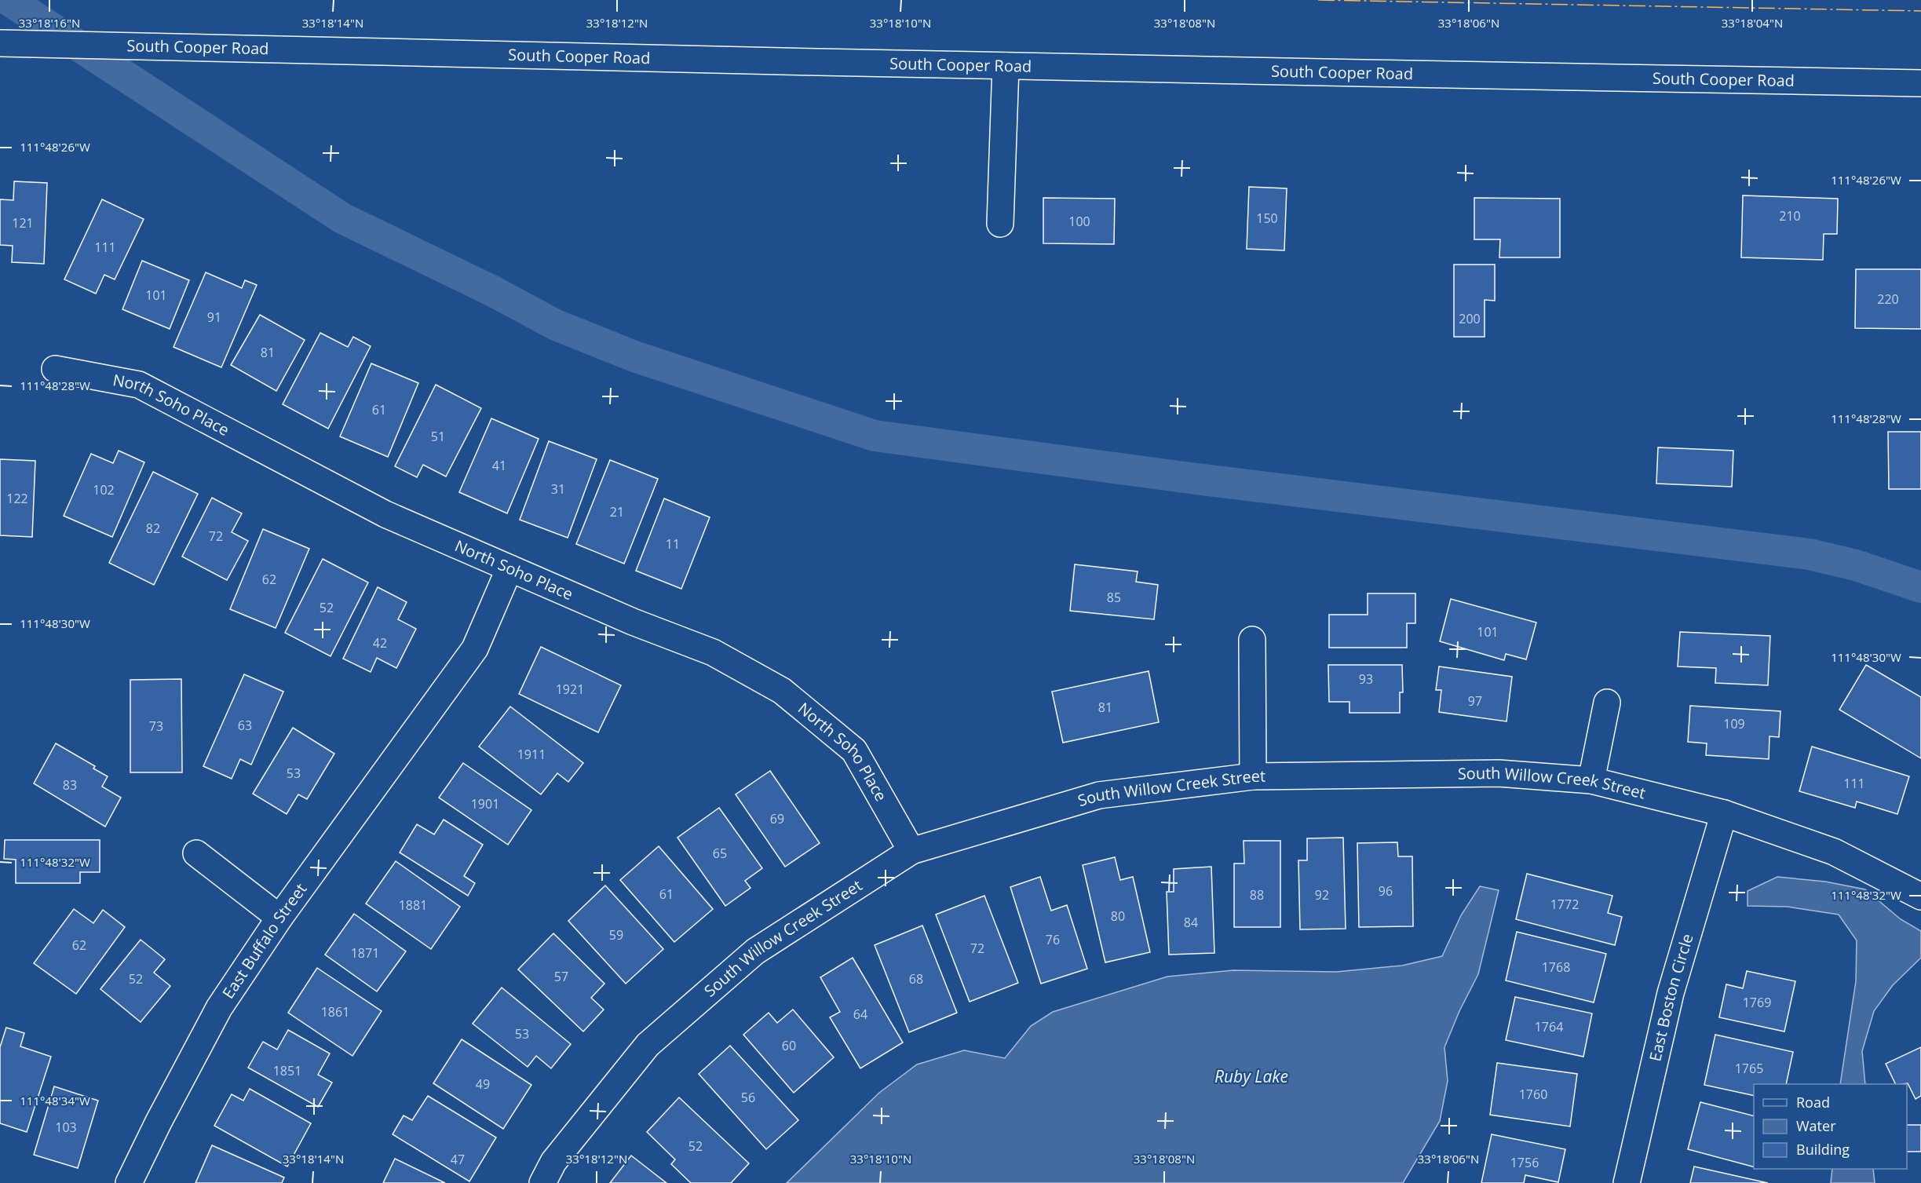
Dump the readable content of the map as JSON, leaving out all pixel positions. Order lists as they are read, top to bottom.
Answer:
{
  "streets": {
    "street": [
      "South Cooper Road",
      "North Soho Place",
      "South Willow Creek Street",
      "East Buffalo Street",
      "East Boston Circle"
    ]
  },
  "crossings": [
    ["North Soho Place", "South Willow Creek Street"],
    ["North Soho Place", "East Buffalo Street"],
    ["South Willow Creek Street", "East Boston Circle"]
  ],
  "water": ["Ruby Lake"],
  "house_numbers": [
    "210",
    "150",
    "100",
    "121",
    "111",
    "101",
    "220",
    "91",
    "200",
    "81",
    "61",
    "51",
    "41",
    "31",
    "102",
    "122",
    "21",
    "82",
    "72",
    "11",
    "62",
    "85",
    "52",
    "101",
    "42",
    "93",
    "1921",
    "97",
    "81",
    "109",
    "63",
    "73",
    "1911",
    "53",
    "111",
    "83",
    "1901",
    "69",
    "65",
    "96",
    "61",
    "88",
    "92",
    "1772",
    "1881",
    "80",
    "84",
    "59",
    "76",
    "62",
    "72",
    "1871",
    "1768",
    "57",
    "52",
    "68",
    "1769",
    "1861",
    "64",
    "1764",
    "53",
    "60",
    "1765",
    "1851",
    "49",
    "1760",
    "56",
    "103",
    "52",
    "47",
    "1756"
  ],
  "legend": ["Road", "Water", "Building"],
  "coordinates": [
    "33°18'16\"N",
    "33°18'14\"N",
    "33°18'12\"N",
    "33°18'10\"N",
    "33°18'08\"N",
    "33°18'06\"N",
    "33°18'04\"N",
    "111°48'26\"W",
    "111°48'28\"W",
    "111°48'30\"W",
    "111°48'32\"W",
    "111°48'34\"W"
  ]
}
